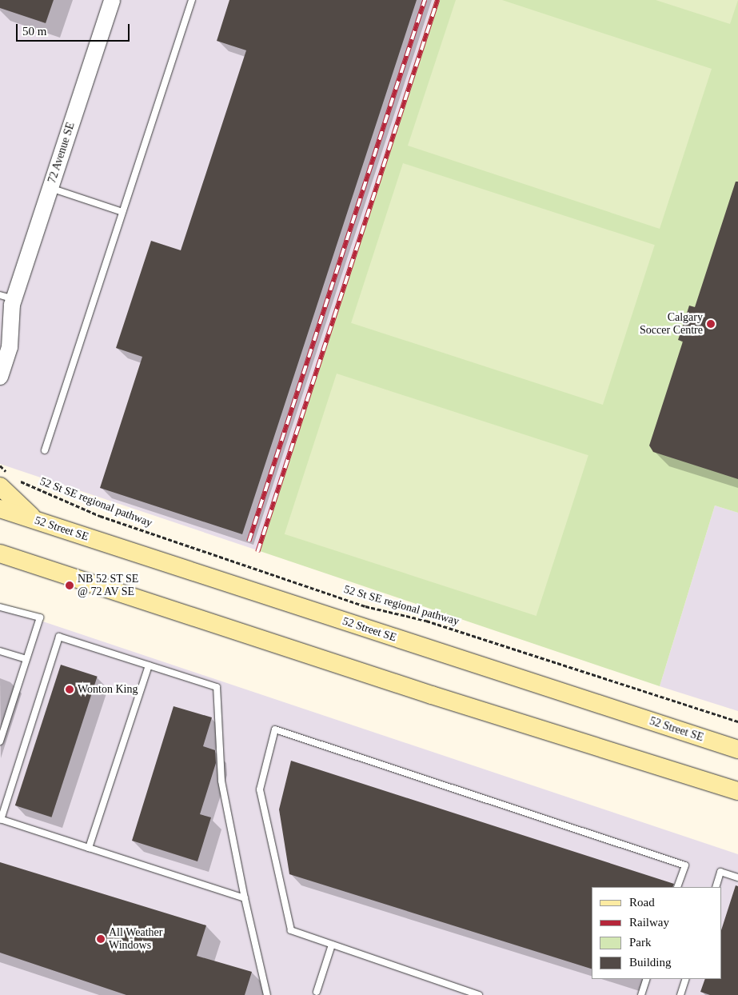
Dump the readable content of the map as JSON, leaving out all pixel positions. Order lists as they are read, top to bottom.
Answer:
{
  "streets": {
    "main road": ["52 Street SE"],
    "street": ["72 Avenue SE"],
    "path": ["52 St SE regional pathway"]
  },
  "places": [
    "Calgary Soccer Centre",
    "NB 52 ST SE @ 72 AV SE",
    "Wonton King",
    "All Weather Windows"
  ],
  "legend": [
    "Road",
    "Railway",
    "Park",
    "Building"
  ],
  "scale_bar": "50 m"
}
